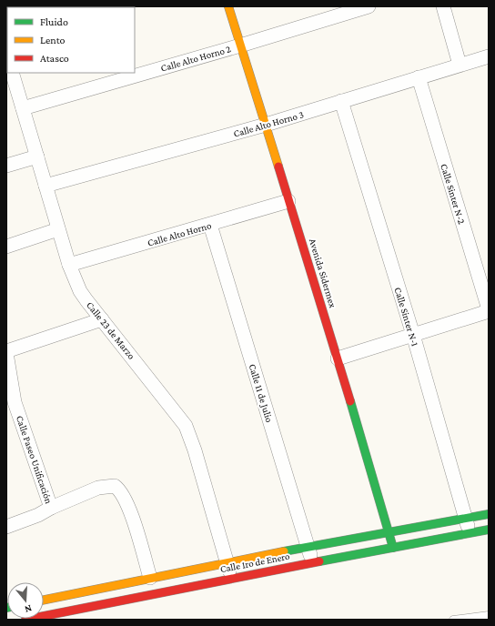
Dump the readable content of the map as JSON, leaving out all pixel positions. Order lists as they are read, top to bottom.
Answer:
{
  "streets": {
    "street": [
      "Calle Alto Horno 2",
      "Calle Alto Horno 3",
      "Calle Sinter N-2",
      "Calle Alto Horno",
      "Avenida Sidermex",
      "Calle Sinter N-1",
      "Calle 23 de Marzo",
      "Calle 11 de Julio",
      "Calle Paseo Unificación",
      "Calle 1ro de Enero"
    ]
  },
  "crossings": [
    ["Calle Alto Horno 2", "Avenida Sidermex"],
    ["Calle Alto Horno 2", "Calle 23 de Marzo"],
    ["Calle Alto Horno 3", "Calle Sinter N-2"],
    ["Calle Alto Horno 3", "Avenida Sidermex"],
    ["Calle Alto Horno 3", "Calle Sinter N-1"],
    ["Calle Alto Horno 3", "Calle 23 de Marzo"],
    ["Calle Alto Horno", "Avenida Sidermex"],
    ["Calle Alto Horno", "Calle 23 de Marzo"],
    ["Calle Alto Horno", "Calle 11 de Julio"],
    ["Avenida Sidermex", "Calle 1ro de Enero"],
    ["Calle Sinter N-1", "Calle 1ro de Enero"],
    ["Calle 23 de Marzo", "Calle 1ro de Enero"],
    ["Calle 11 de Julio", "Calle 1ro de Enero"],
    ["Calle Paseo Unificación", "Calle 1ro de Enero"]
  ],
  "legend": ["Fluido", "Lento", "Atasco"],
  "north": "bottom"
}
